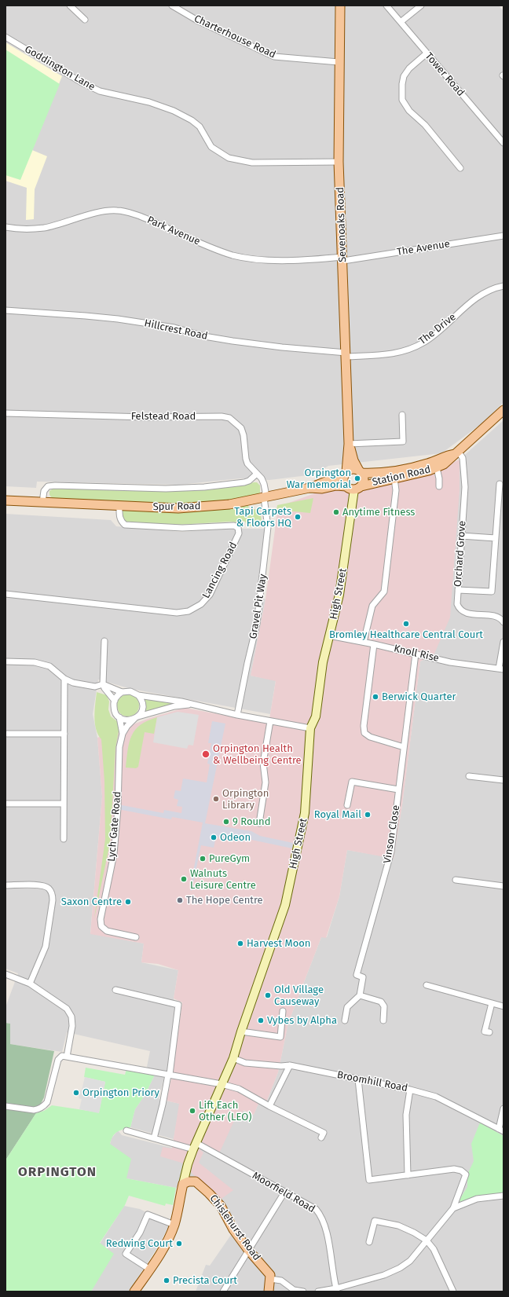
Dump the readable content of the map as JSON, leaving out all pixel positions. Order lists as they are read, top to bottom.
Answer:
{
  "streets": {
    "main road": [
      "Sevenoaks Road",
      "Station Road",
      "Spur Road",
      "High Street",
      "Chislehurst Road"
    ],
    "street": [
      "Charterhouse Road",
      "Goddington Lane",
      "Tower Road",
      "Park Avenue",
      "The Avenue",
      "The Drive",
      "Hillcrest Road",
      "Felstead Road",
      "Orchard Grove",
      "Lancing Road",
      "Gravel Pit Way",
      "Knoll Rise",
      "Lych Gate Road",
      "Vinson Close",
      "Broomhill Road",
      "Moorfield Road"
    ]
  },
  "crossings": [
    ["Charterhouse Road", "Sevenoaks Road"],
    ["Goddington Lane", "Sevenoaks Road"],
    ["Sevenoaks Road", "Park Avenue"],
    ["Sevenoaks Road", "The Avenue"],
    ["Sevenoaks Road", "The Drive"],
    ["Sevenoaks Road", "Hillcrest Road"],
    ["Sevenoaks Road", "Station Road"],
    ["Sevenoaks Road", "Spur Road"],
    ["Sevenoaks Road", "High Street"],
    ["Park Avenue", "The Avenue"],
    ["The Drive", "Hillcrest Road"],
    ["Felstead Road", "Spur Road"],
    ["Felstead Road", "Gravel Pit Way"],
    ["Station Road", "Spur Road"],
    ["Station Road", "Orchard Grove"],
    ["Station Road", "High Street"],
    ["Spur Road", "Lancing Road"],
    ["Spur Road", "High Street"],
    ["Spur Road", "Gravel Pit Way"],
    ["High Street", "Knoll Rise"],
    ["High Street", "Broomhill Road"],
    ["High Street", "Moorfield Road"],
    ["High Street", "Chislehurst Road"],
    ["Knoll Rise", "Vinson Close"]
  ],
  "districts": ["ORPINGTON"],
  "places": [
    "Orpington War memorial",
    "Anytime Fitness",
    "Tapi Carpets & Floors HQ",
    "Bromley Healthcare Central Court",
    "Berwick Quarter",
    "Orpington Health & Wellbeing Centre",
    "Orpington Library",
    "Royal Mail",
    "9 Round",
    "Odeon",
    "PureGym",
    "Walnuts Leisure Centre",
    "The Hope Centre",
    "Saxon Centre",
    "Harvest Moon",
    "Old Village Causeway",
    "Vybes by Alpha",
    "Orpington Priory",
    "Lift Each Other (LEO)",
    "Redwing Court",
    "Precista Court"
  ]
}
